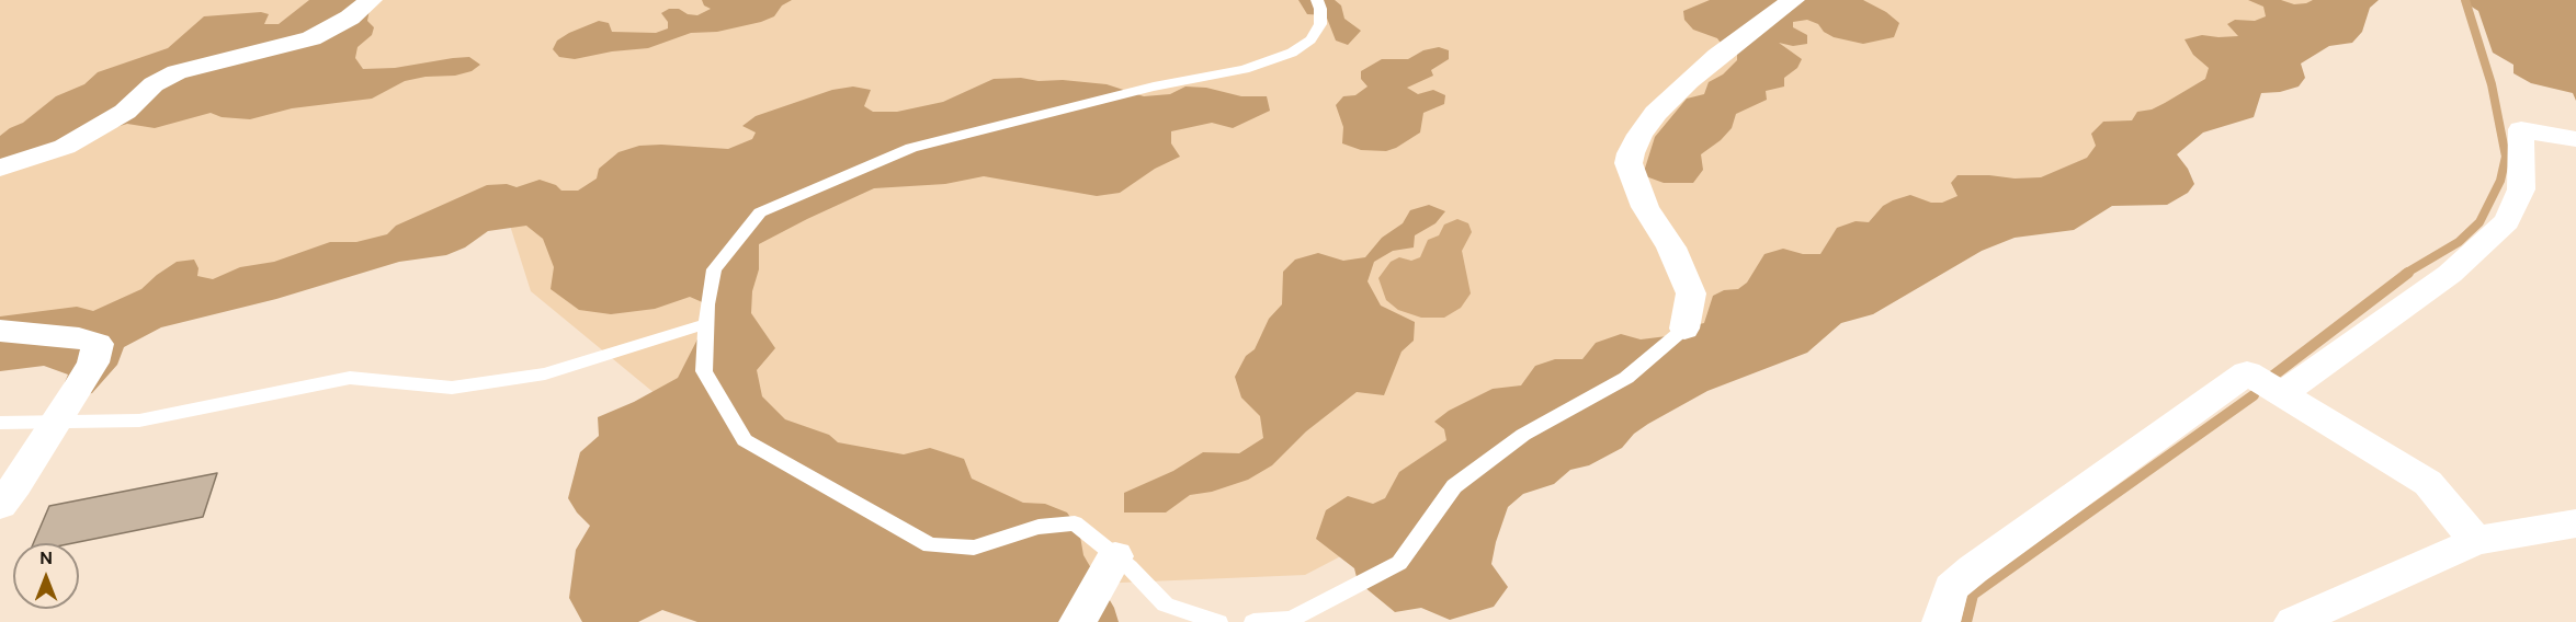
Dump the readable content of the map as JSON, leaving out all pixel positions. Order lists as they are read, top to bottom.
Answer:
{
  "north": "top"
}
